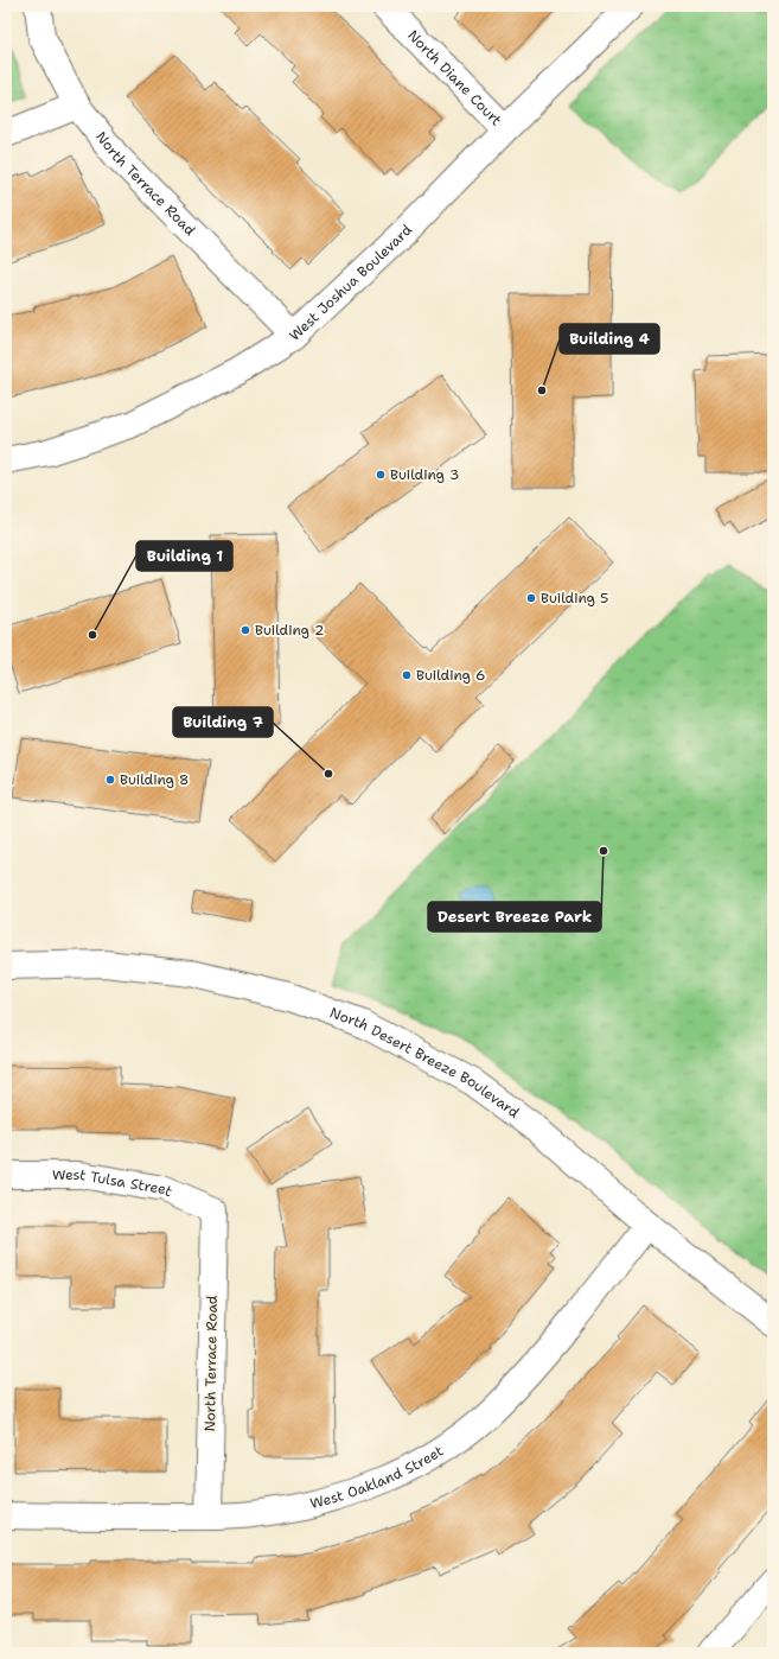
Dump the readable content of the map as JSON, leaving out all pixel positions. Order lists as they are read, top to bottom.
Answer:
{
  "streets": {
    "street": [
      "North Diane Court",
      "North Terrace Road",
      "West Joshua Boulevard",
      "North Desert Breeze Boulevard",
      "West Tulsa Street",
      "West Oakland Street"
    ]
  },
  "crossings": [
    ["North Diane Court", "West Joshua Boulevard"],
    ["North Terrace Road", "West Joshua Boulevard"],
    ["North Terrace Road", "West Tulsa Street"],
    ["North Terrace Road", "West Oakland Street"],
    ["North Desert Breeze Boulevard", "West Oakland Street"]
  ],
  "places": [
    "Building 4",
    "Building 3",
    "Building 5",
    "Building 2",
    "Building 1",
    "Building 6",
    "Building 7",
    "Building 8",
    "Desert Breeze Park"
  ]
}
